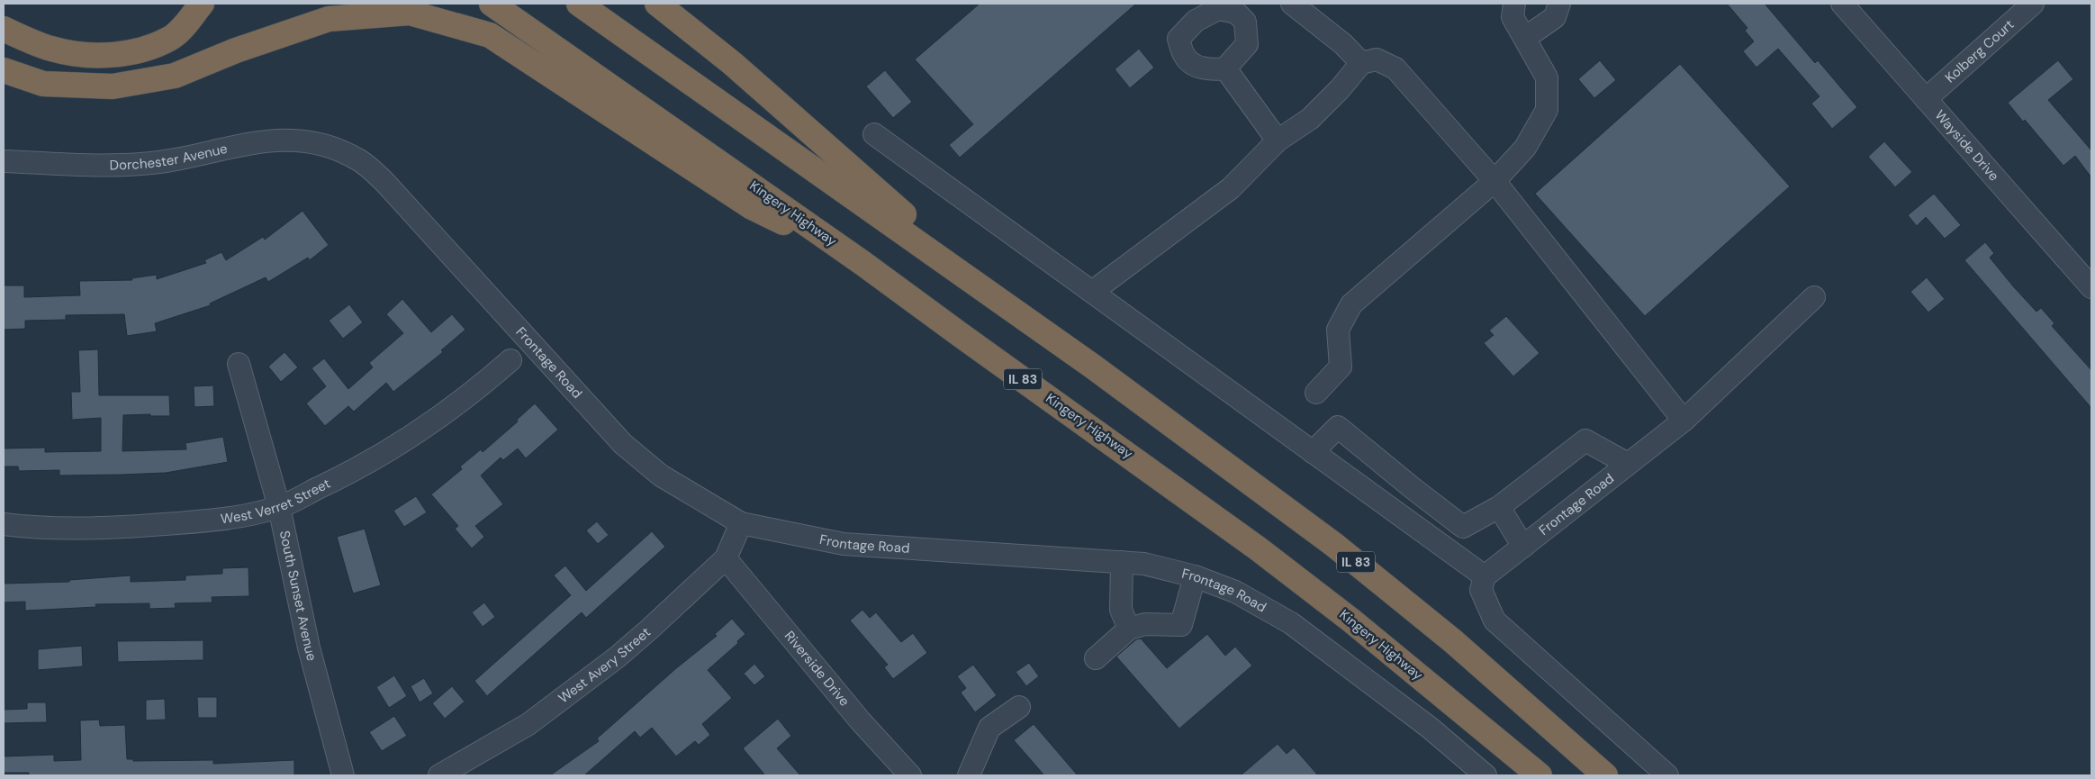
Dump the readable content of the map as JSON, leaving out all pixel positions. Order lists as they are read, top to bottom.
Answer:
{
  "streets": {
    "highway": ["Kingery Highway", "IL 83"],
    "street": [
      "Kolberg Court",
      "Wayside Drive",
      "Dorchester Avenue",
      "Frontage Road",
      "West Verret Street",
      "South Sunset Avenue",
      "West Avery Street",
      "Riverside Drive"
    ]
  },
  "crossings": [
    ["Kolberg Court", "Wayside Drive"],
    ["Dorchester Avenue", "Frontage Road"],
    ["Frontage Road", "West Avery Street"],
    ["West Verret Street", "South Sunset Avenue"],
    ["West Avery Street", "Riverside Drive"]
  ]
}
